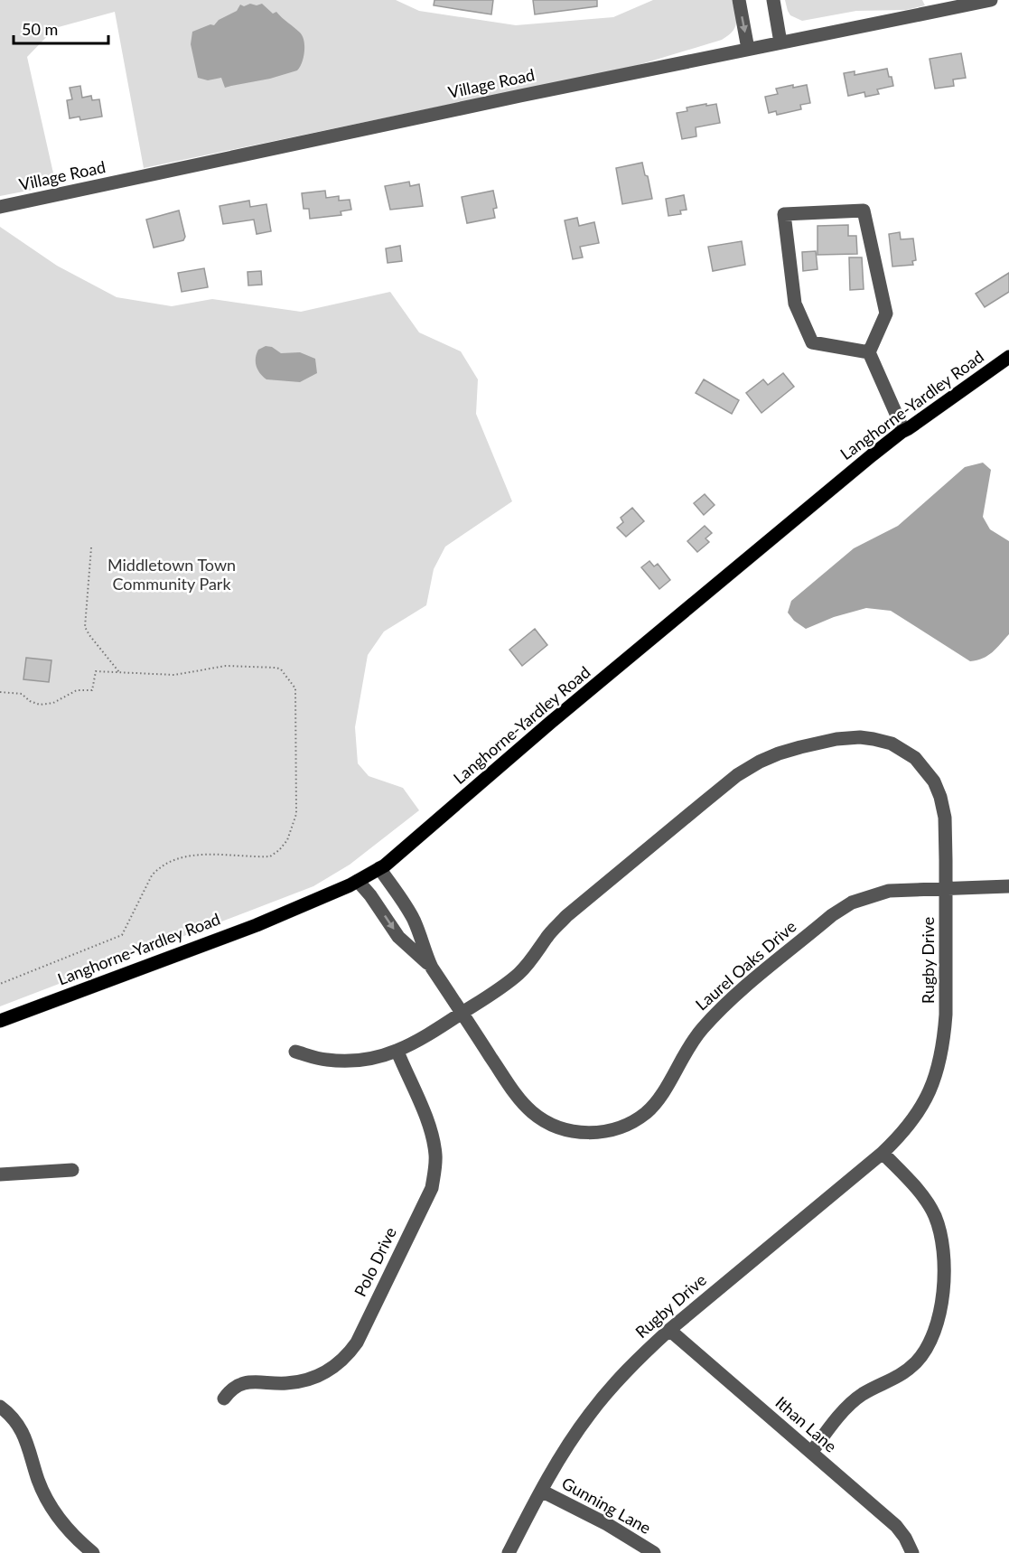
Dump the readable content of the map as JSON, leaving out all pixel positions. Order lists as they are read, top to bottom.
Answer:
{
  "streets": {
    "main road": ["Langhorne-Yardley Road"],
    "street": [
      "Village Road",
      "Rugby Drive",
      "Laurel Oaks Drive",
      "Polo Drive",
      "Ithan Lane",
      "Gunning Lane"
    ]
  },
  "crossings": [
    ["Langhorne-Yardley Road", "Laurel Oaks Drive"],
    ["Rugby Drive", "Laurel Oaks Drive"],
    ["Rugby Drive", "Polo Drive"],
    ["Rugby Drive", "Ithan Lane"],
    ["Rugby Drive", "Gunning Lane"]
  ],
  "parks": ["Middletown Town Community Park"],
  "scale_bar": "50 m"
}
